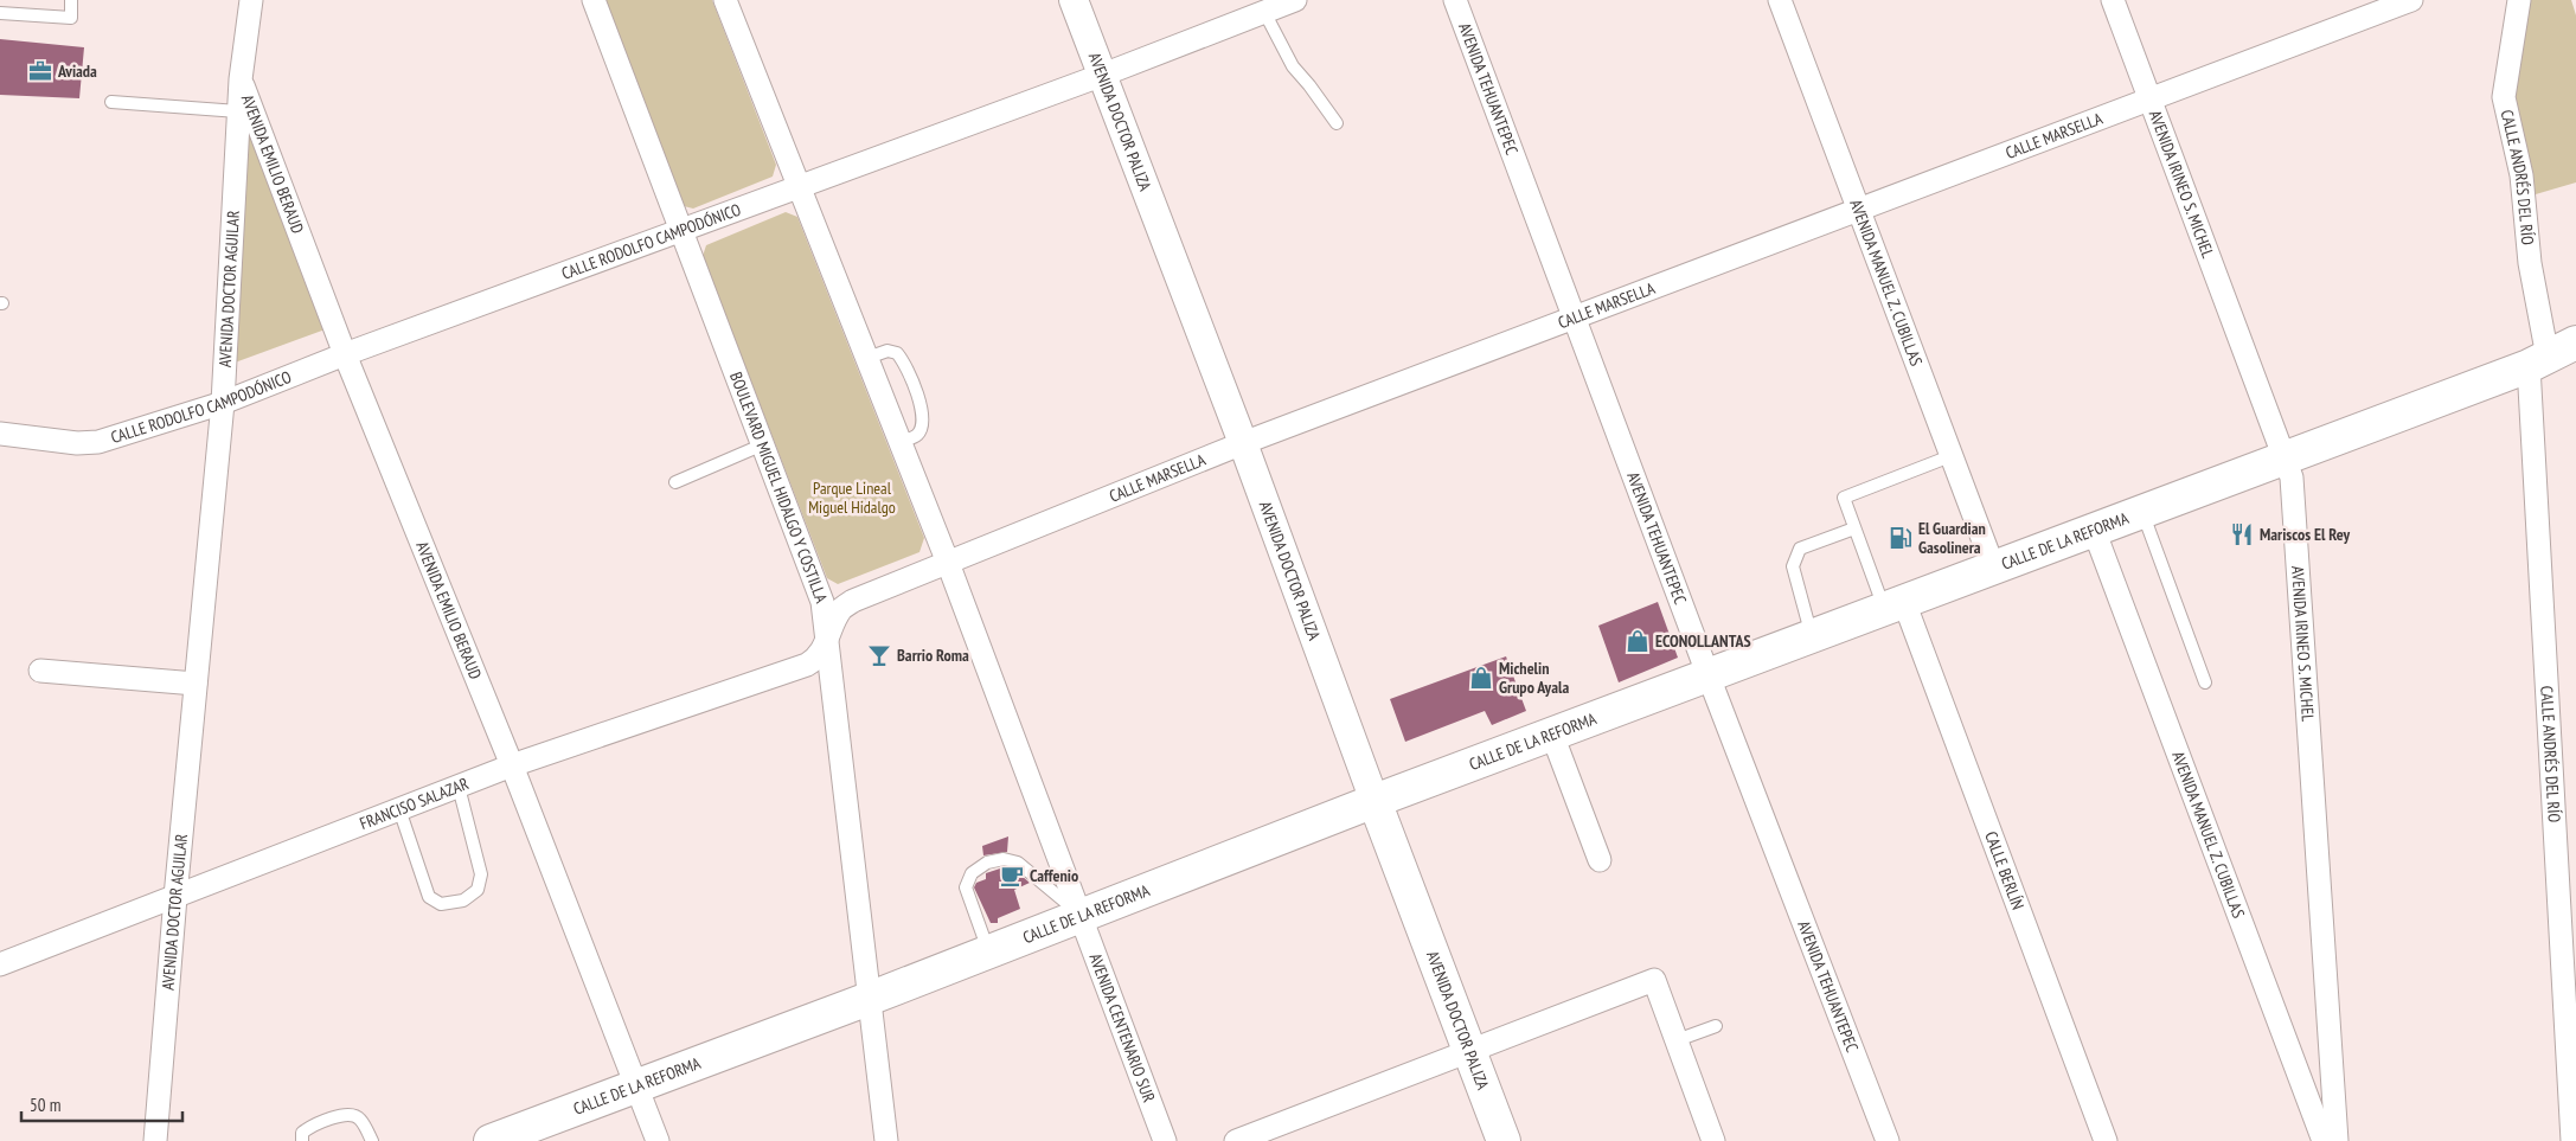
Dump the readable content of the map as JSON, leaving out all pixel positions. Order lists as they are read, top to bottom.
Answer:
{
  "streets": {
    "main road": ["AVENIDA DOCTOR PALIZA", "CALLE DE LA REFORMA"],
    "street": [
      "AVENIDA TEHUANTEPEC",
      "CALLE MARSELLA",
      "AVENIDA EMILIO BERAUD",
      "CALLE ANDRÉS DEL RÍO",
      "AVENIDA IRINEO S. MICHEL",
      "CALLE RODOLFO CAMPODÓNICO",
      "AVENIDA MANUEL Z. CUBILLAS",
      "AVENIDA DOCTOR AGUILAR",
      "BOULEVARD MIGUEL HIDALGO Y COSTILLA",
      "FRANCISO SALAZAR",
      "CALLE BERLÍN",
      "AVENIDA CENTENARIO SUR"
    ]
  },
  "crossings": [
    ["AVENIDA TEHUANTEPEC", "CALLE MARSELLA"],
    ["AVENIDA TEHUANTEPEC", "CALLE DE LA REFORMA"],
    ["AVENIDA DOCTOR PALIZA", "CALLE MARSELLA"],
    ["AVENIDA DOCTOR PALIZA", "CALLE RODOLFO CAMPODÓNICO"],
    ["AVENIDA DOCTOR PALIZA", "CALLE DE LA REFORMA"],
    ["CALLE MARSELLA", "AVENIDA IRINEO S. MICHEL"],
    ["CALLE MARSELLA", "AVENIDA MANUEL Z. CUBILLAS"],
    ["CALLE MARSELLA", "BOULEVARD MIGUEL HIDALGO Y COSTILLA"],
    ["CALLE MARSELLA", "FRANCISO SALAZAR"],
    ["AVENIDA EMILIO BERAUD", "CALLE RODOLFO CAMPODÓNICO"],
    ["AVENIDA EMILIO BERAUD", "AVENIDA DOCTOR AGUILAR"],
    ["AVENIDA EMILIO BERAUD", "CALLE DE LA REFORMA"],
    ["AVENIDA EMILIO BERAUD", "FRANCISO SALAZAR"],
    ["CALLE ANDRÉS DEL RÍO", "CALLE DE LA REFORMA"],
    ["AVENIDA IRINEO S. MICHEL", "CALLE DE LA REFORMA"],
    ["CALLE RODOLFO CAMPODÓNICO", "AVENIDA DOCTOR AGUILAR"],
    ["CALLE RODOLFO CAMPODÓNICO", "BOULEVARD MIGUEL HIDALGO Y COSTILLA"],
    ["AVENIDA MANUEL Z. CUBILLAS", "CALLE DE LA REFORMA"],
    ["AVENIDA DOCTOR AGUILAR", "FRANCISO SALAZAR"],
    ["BOULEVARD MIGUEL HIDALGO Y COSTILLA", "CALLE DE LA REFORMA"],
    ["BOULEVARD MIGUEL HIDALGO Y COSTILLA", "FRANCISO SALAZAR"],
    ["CALLE DE LA REFORMA", "CALLE BERLÍN"],
    ["CALLE DE LA REFORMA", "AVENIDA CENTENARIO SUR"]
  ],
  "parks": ["Parque Lineal Miguel Hidalgo"],
  "places": {
    "office": ["Aviada"],
    "restaurant": ["Mariscos El Rey"],
    "fuel station": ["El Guardian Gasolinera"],
    "shop": ["ECONOLLANTAS", "Michelin Grupo Ayala"],
    "bar": ["Barrio Roma"],
    "cafe": ["Caffenio"]
  },
  "scale_bar": "50 m"
}
